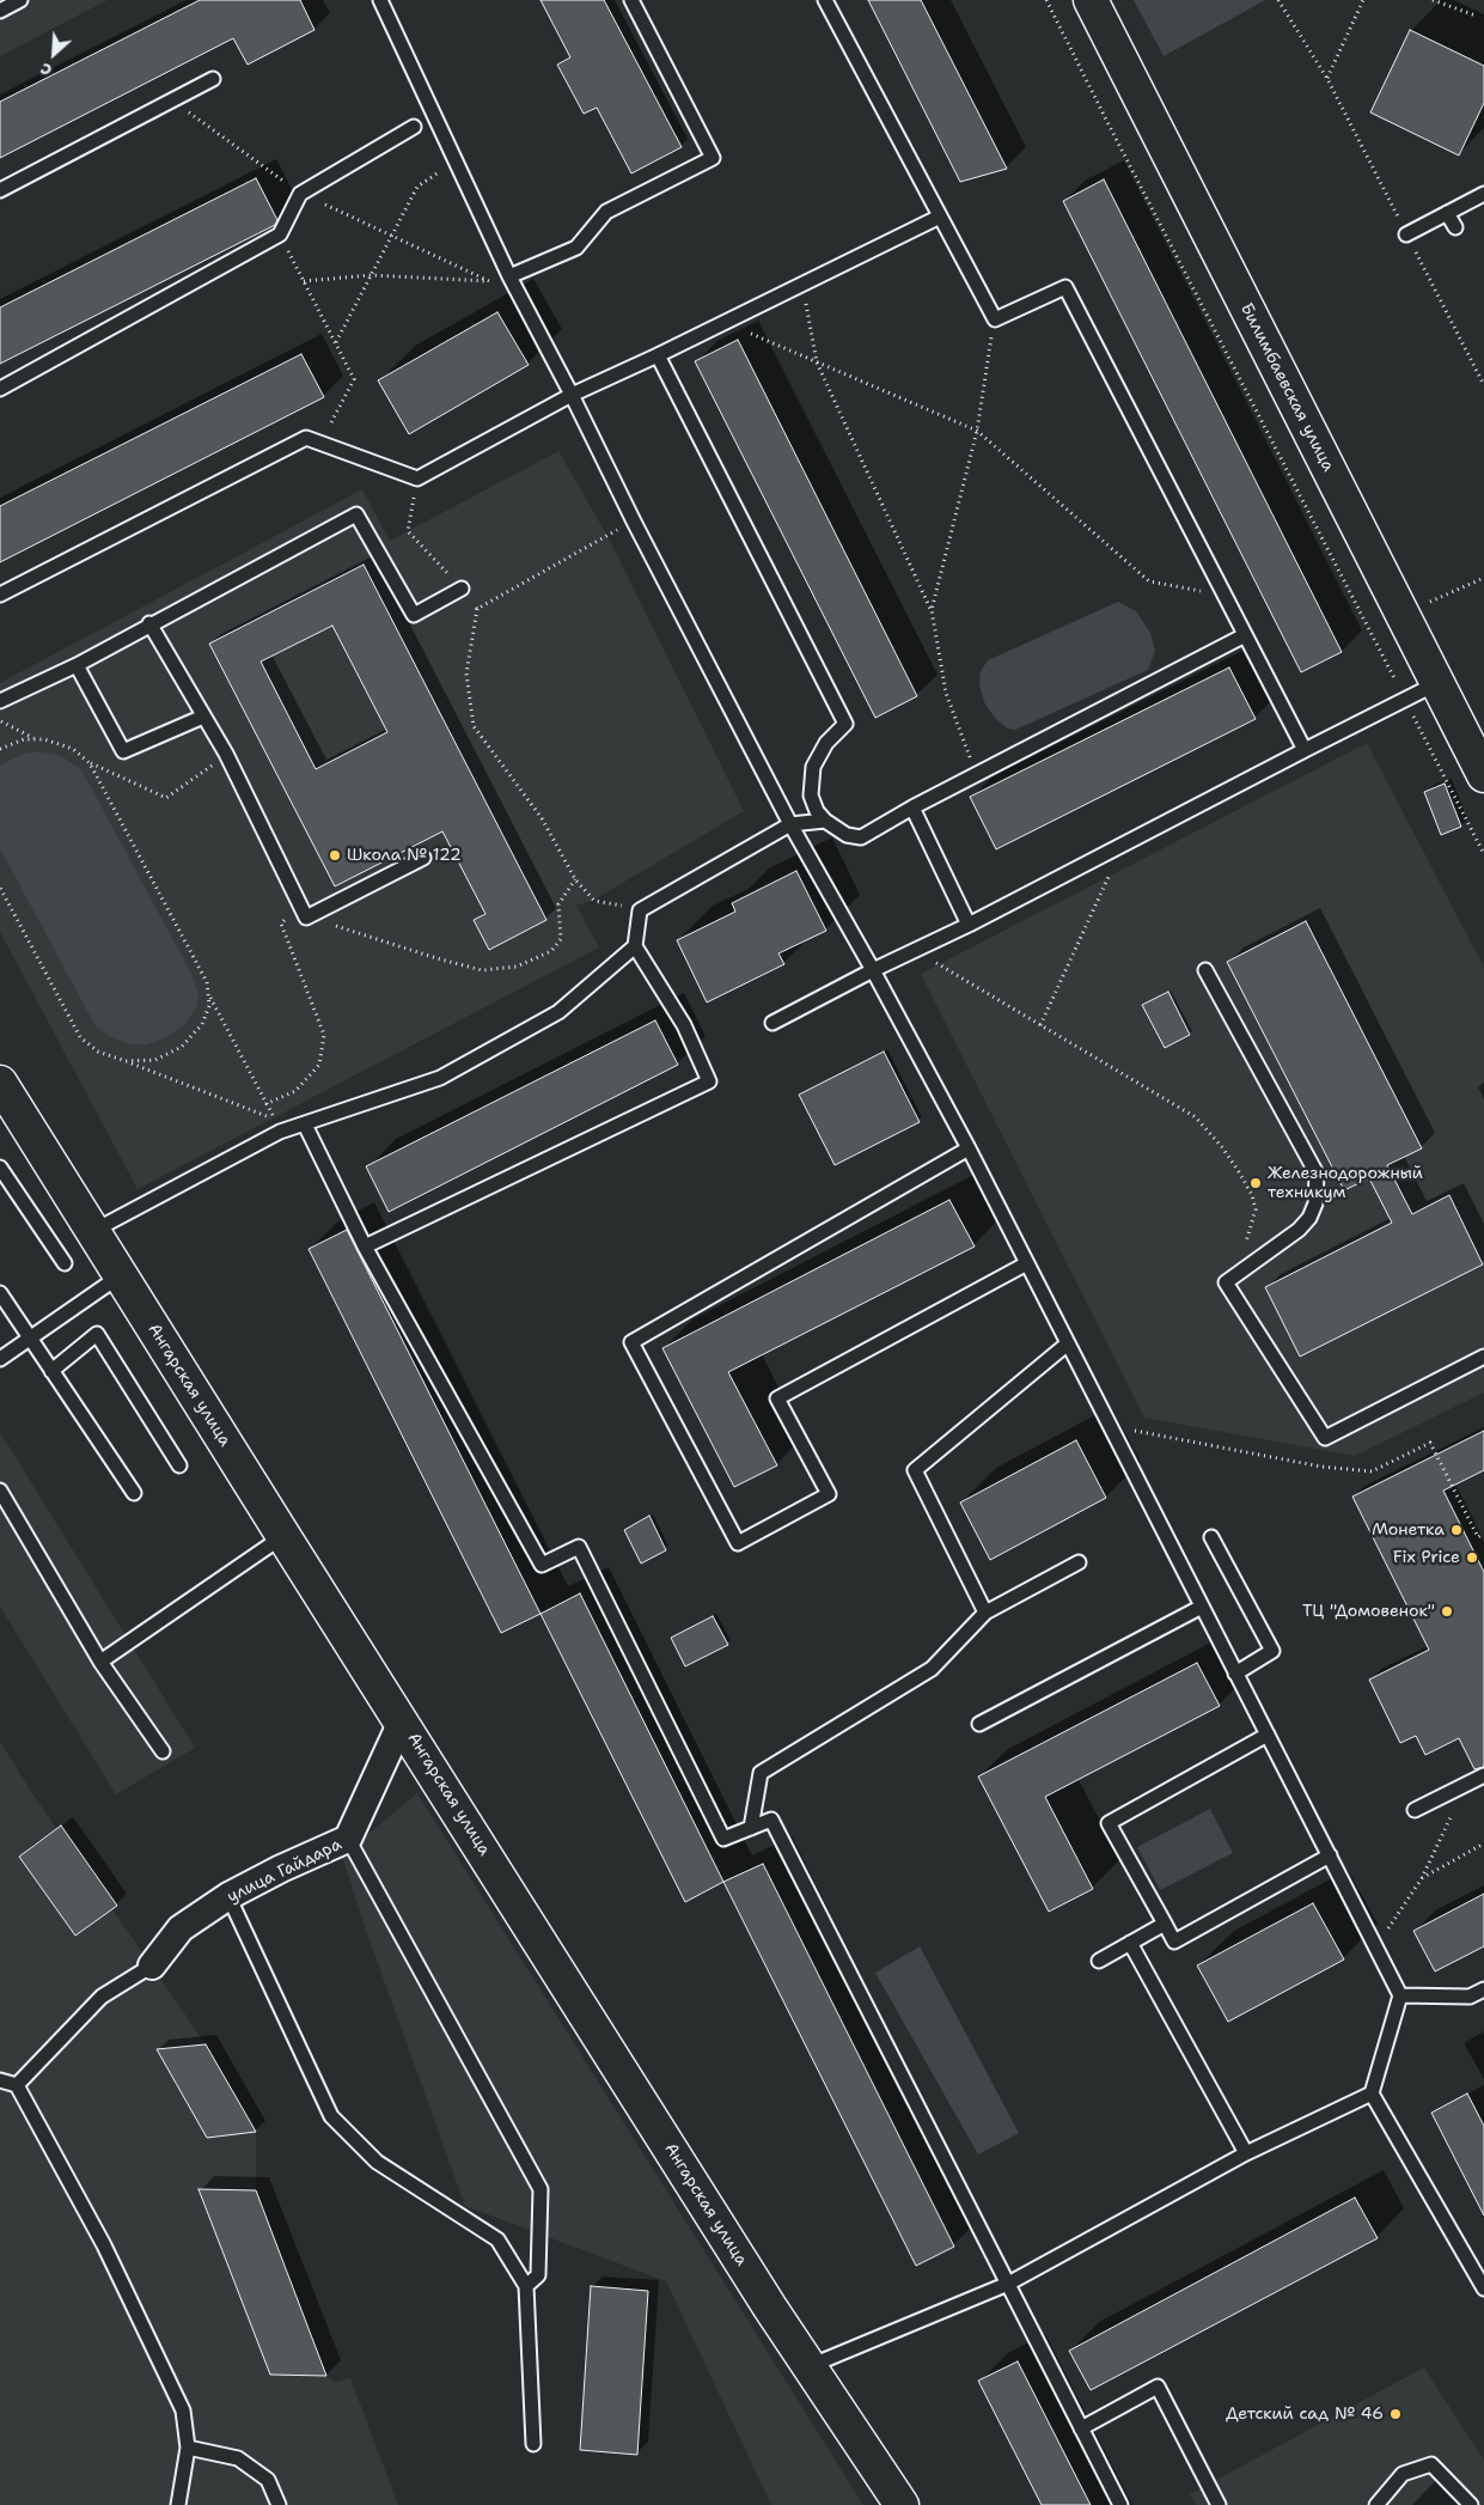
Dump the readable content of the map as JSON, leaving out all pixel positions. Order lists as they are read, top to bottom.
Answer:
{
  "streets": {
    "street": ["Билимбаевская улица", "Ангарская улица", "улица Гайдара"]
  },
  "crossings": [
    ["Ангарская улица", "улица Гайдара"]
  ],
  "places": [
    "Школа № 122",
    "Железнодорожный техникум",
    "Монетка",
    "Fix Price",
    "ТЦ \"Домовенок\"",
    "Детский сад № 46"
  ],
  "north": "bottom left"
}
